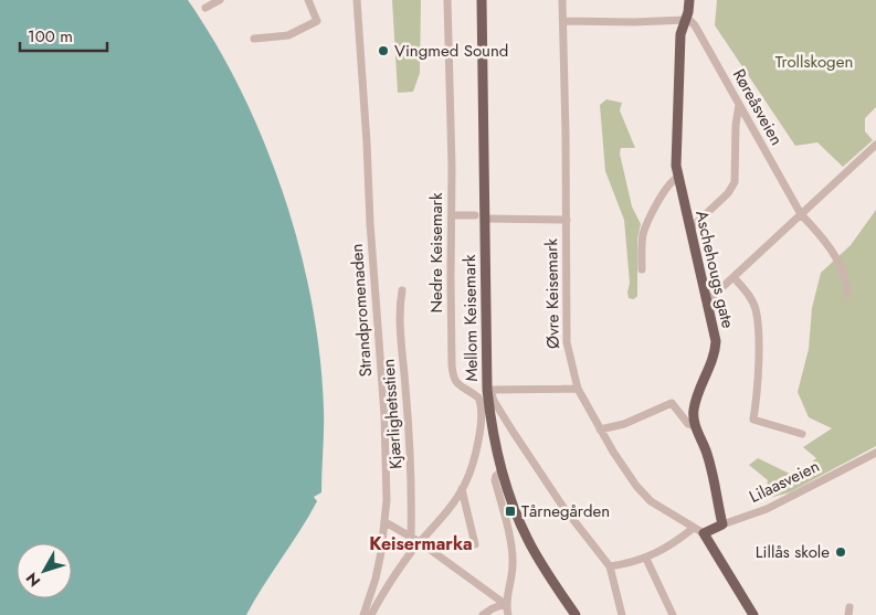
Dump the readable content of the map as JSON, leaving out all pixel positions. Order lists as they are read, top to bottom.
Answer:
{
  "streets": {
    "main road": [
      "Aschehougs gate",
      "Øvre Keisemark",
      "Mellom Keisemark",
      "Lilaasveien"
    ],
    "street": [
      "Røreåsveien",
      "Nedre Keisemark",
      "Strandpromenaden",
      "Kjærlighetsstien"
    ]
  },
  "crossings": [
    ["Røreåsveien", "Aschehougs gate"],
    ["Aschehougs gate", "Lilaasveien"],
    ["Øvre Keisemark", "Lilaasveien"]
  ],
  "districts": ["Keisermarka"],
  "parks": ["Trollskogen"],
  "places": {
    "other": ["Vingmed Sound", "Lillås skole"],
    "transit": ["Tårnegården"]
  },
  "scale_bar": "100 m",
  "north": "bottom left"
}
